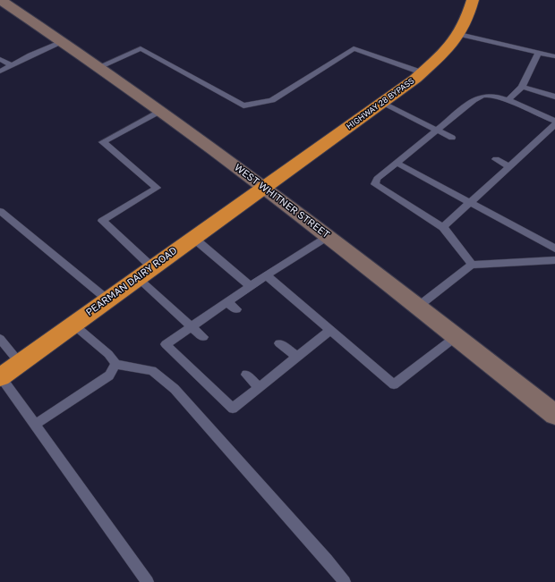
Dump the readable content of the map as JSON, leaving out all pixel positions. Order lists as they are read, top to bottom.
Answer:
{
  "streets": {
    "highway": ["HIGHWAY 28 BYPASS", "PEARMAN DAIRY ROAD"],
    "main road": ["WEST WHITNER STREET"]
  },
  "crossings": [
    ["HIGHWAY 28 BYPASS", "WEST WHITNER STREET"],
    ["HIGHWAY 28 BYPASS", "PEARMAN DAIRY ROAD"],
    ["WEST WHITNER STREET", "PEARMAN DAIRY ROAD"]
  ]
}
